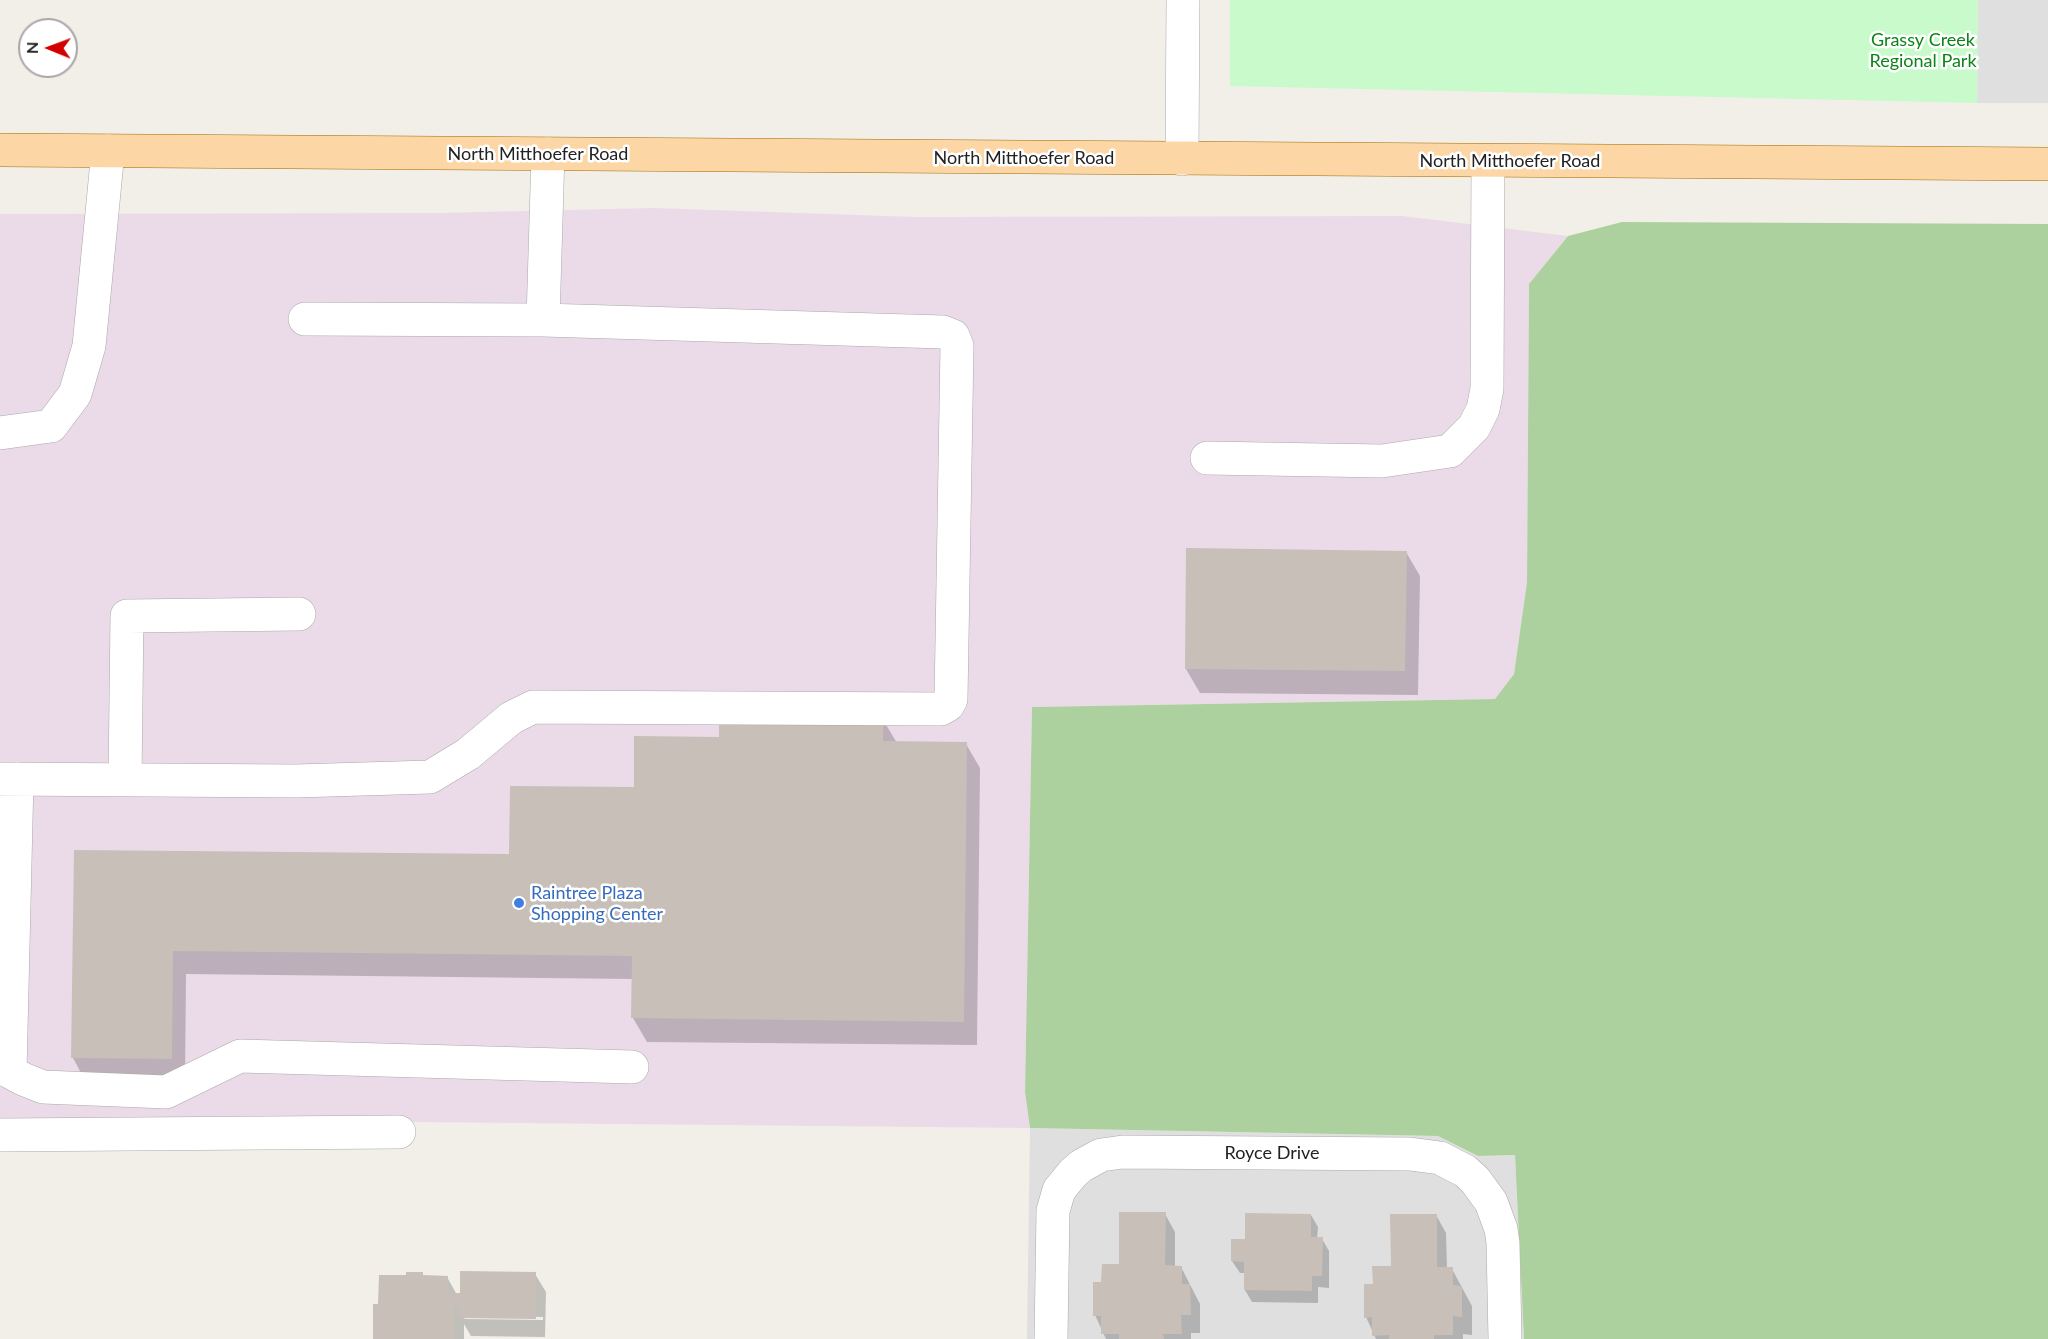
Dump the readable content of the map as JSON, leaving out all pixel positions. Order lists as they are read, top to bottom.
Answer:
{
  "streets": {
    "main road": ["North Mitthoefer Road"],
    "street": ["Royce Drive"]
  },
  "parks": ["Grassy Creek Regional Park"],
  "places": ["Raintree Plaza Shopping Center"],
  "north": "left"
}
